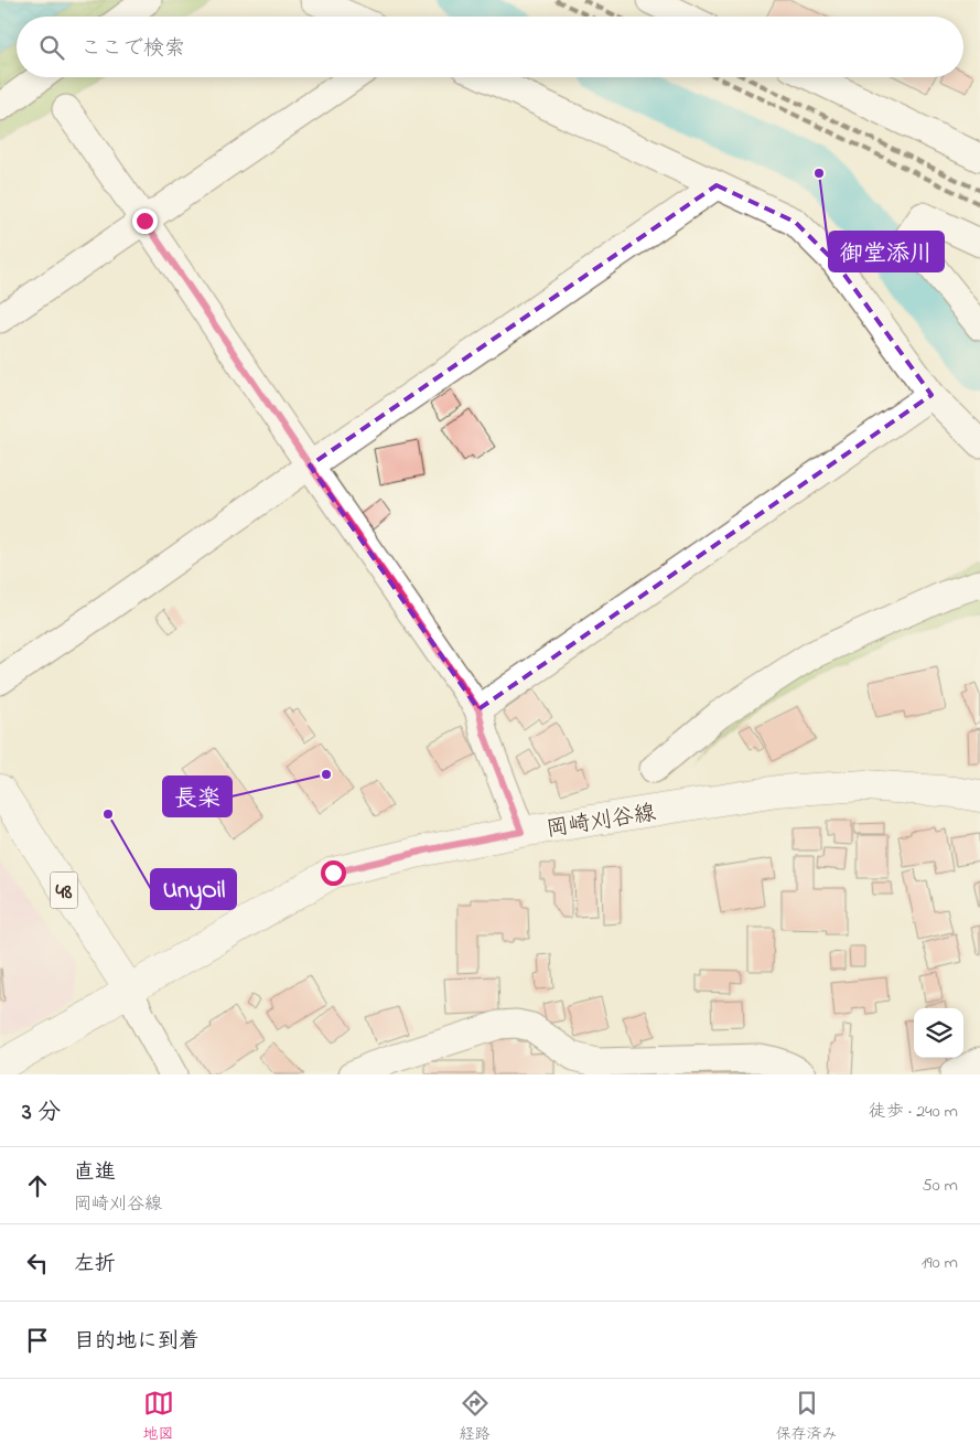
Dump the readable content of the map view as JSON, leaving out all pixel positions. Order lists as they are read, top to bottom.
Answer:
{
  "streets": {
    "main road": ["岡崎刈谷線", "48"]
  },
  "crossings": [
    ["岡崎刈谷線", "48"]
  ],
  "places": ["御堂添川", "長楽", "UnyOil"],
  "page": {
    "search": "ここで検索",
    "heading": ["3 分", "徒歩 · 240 m"],
    "list": [
      ["直進", "岡崎刈谷線", "50 m"],
      ["左折", "190 m"],
      "目的地に到着"
    ],
    "nav": ["地図", "経路", "保存済み"]
  }
}
